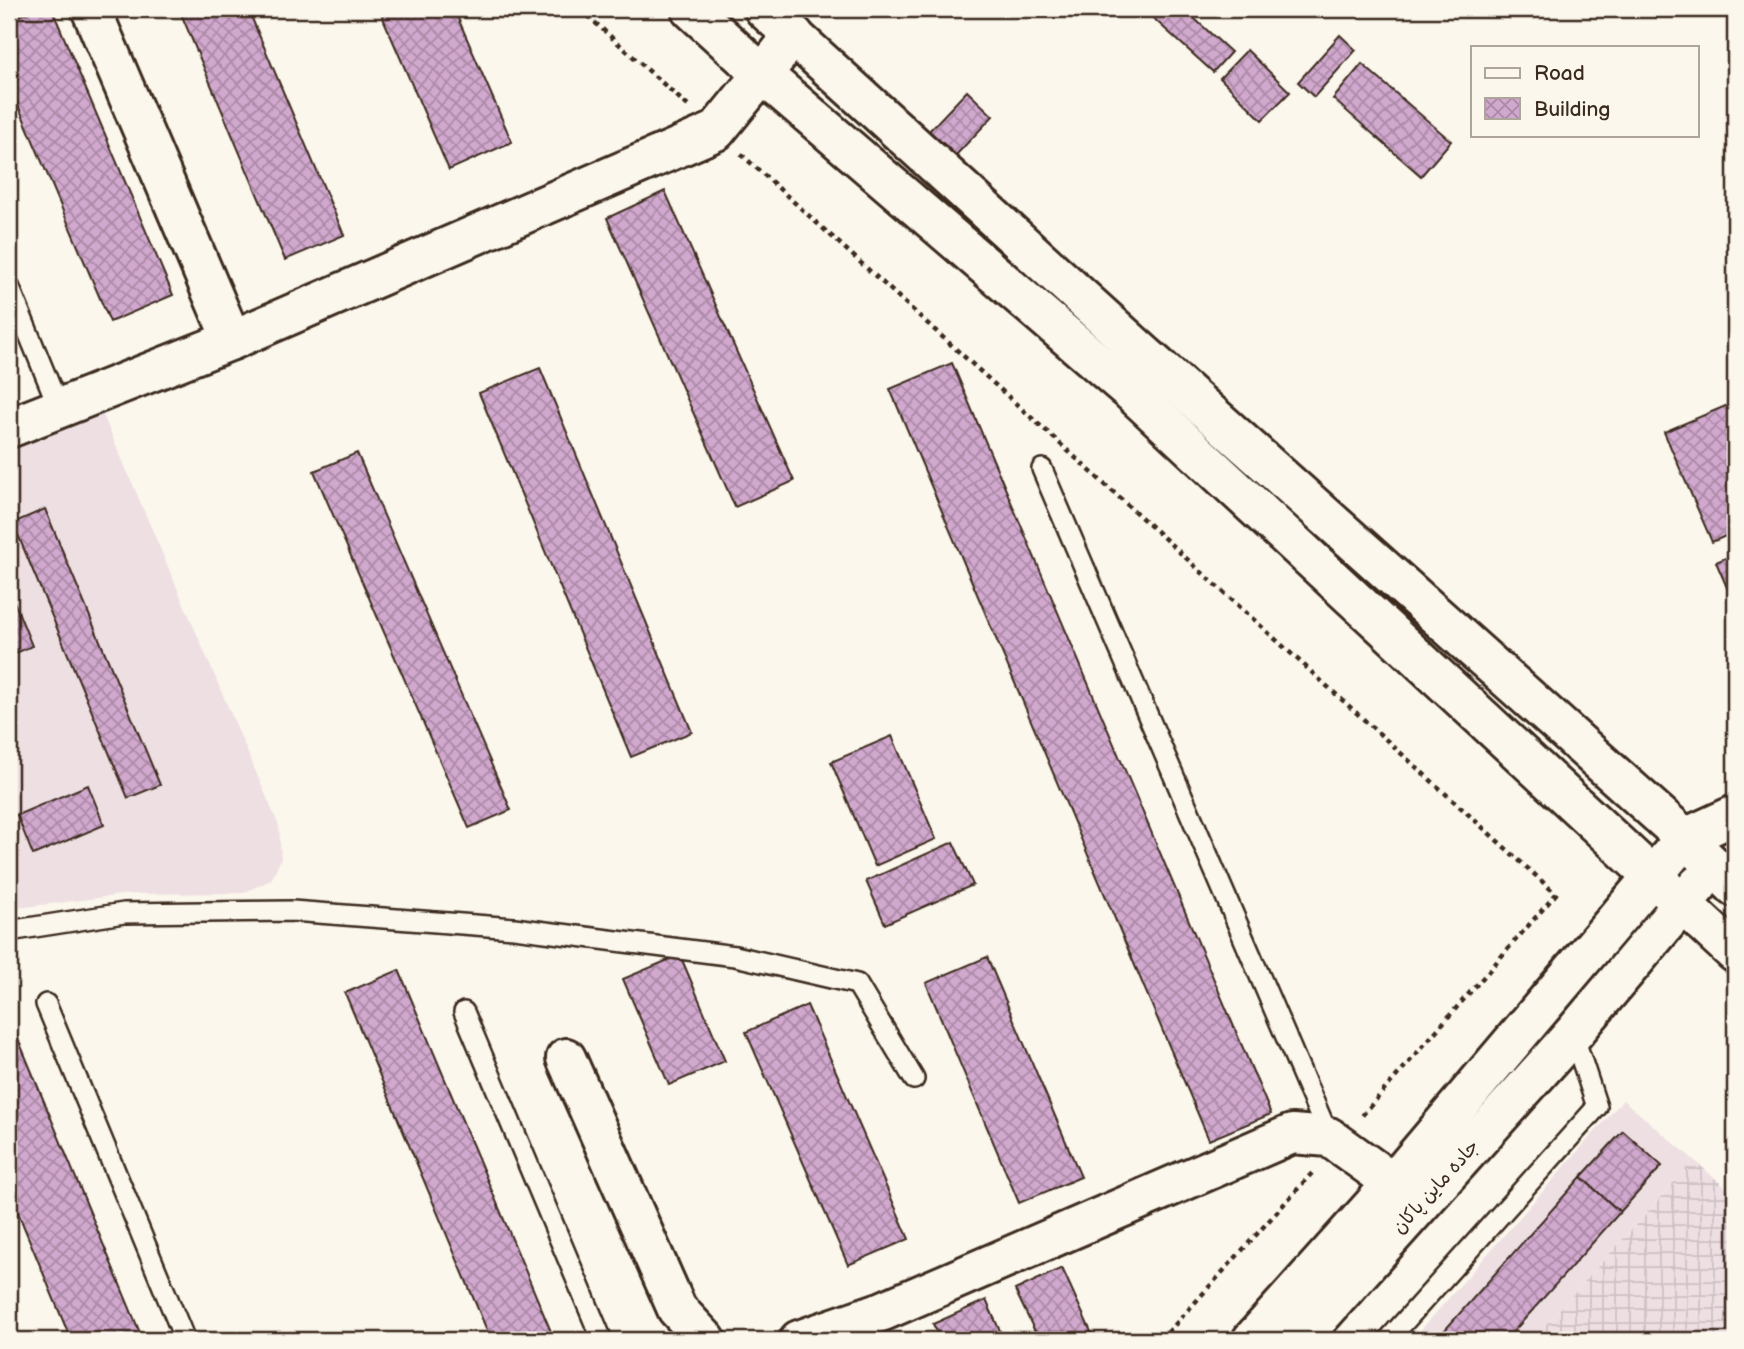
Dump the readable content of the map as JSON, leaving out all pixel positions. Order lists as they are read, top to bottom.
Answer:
{
  "streets": {
    "main road": ["جاده ماین پاکان"]
  },
  "legend": ["Road", "Building"]
}
